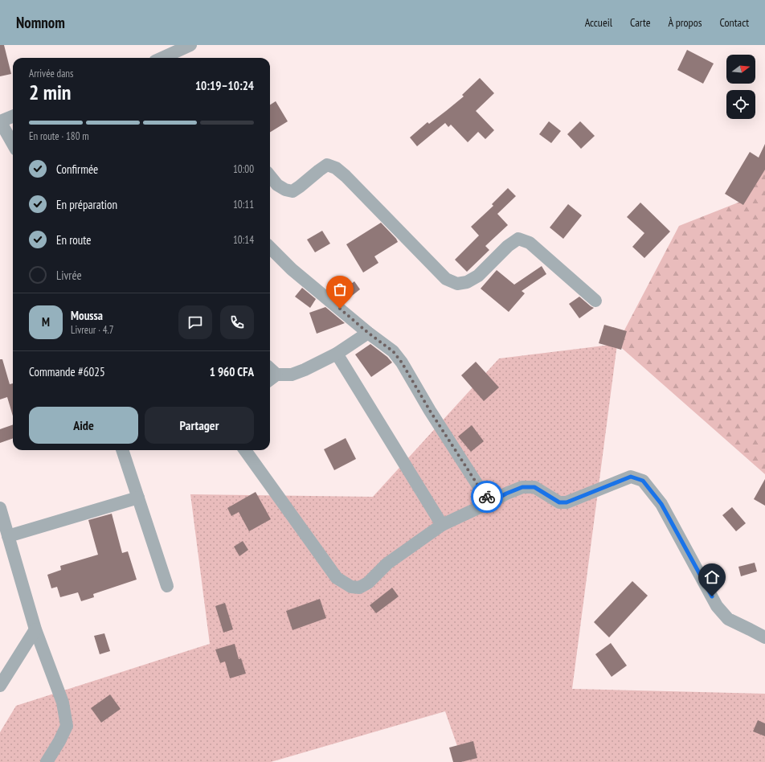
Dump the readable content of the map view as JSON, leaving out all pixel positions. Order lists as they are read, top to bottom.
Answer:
{
  "north": "right",
  "page": {
    "header": "Nomnom",
    "nav": [
      "Accueil",
      "Carte",
      "À propos",
      "Contact"
    ],
    "heading": ["2 min", "Arrivée dans", "10:19–10:24"],
    "panel": [
      "Moussa",
      "Livreur · 4.7",
      "Commande #6025",
      "1 960 CFA"
    ],
    "bar": "En route · 180 m",
    "list": [
      ["Confirmée", "10:00"],
      ["En préparation", "10:11"],
      ["En route", "10:14"],
      "Livrée"
    ],
    "round": "M",
    "buttons": ["Aide", "Partager"]
  }
}
